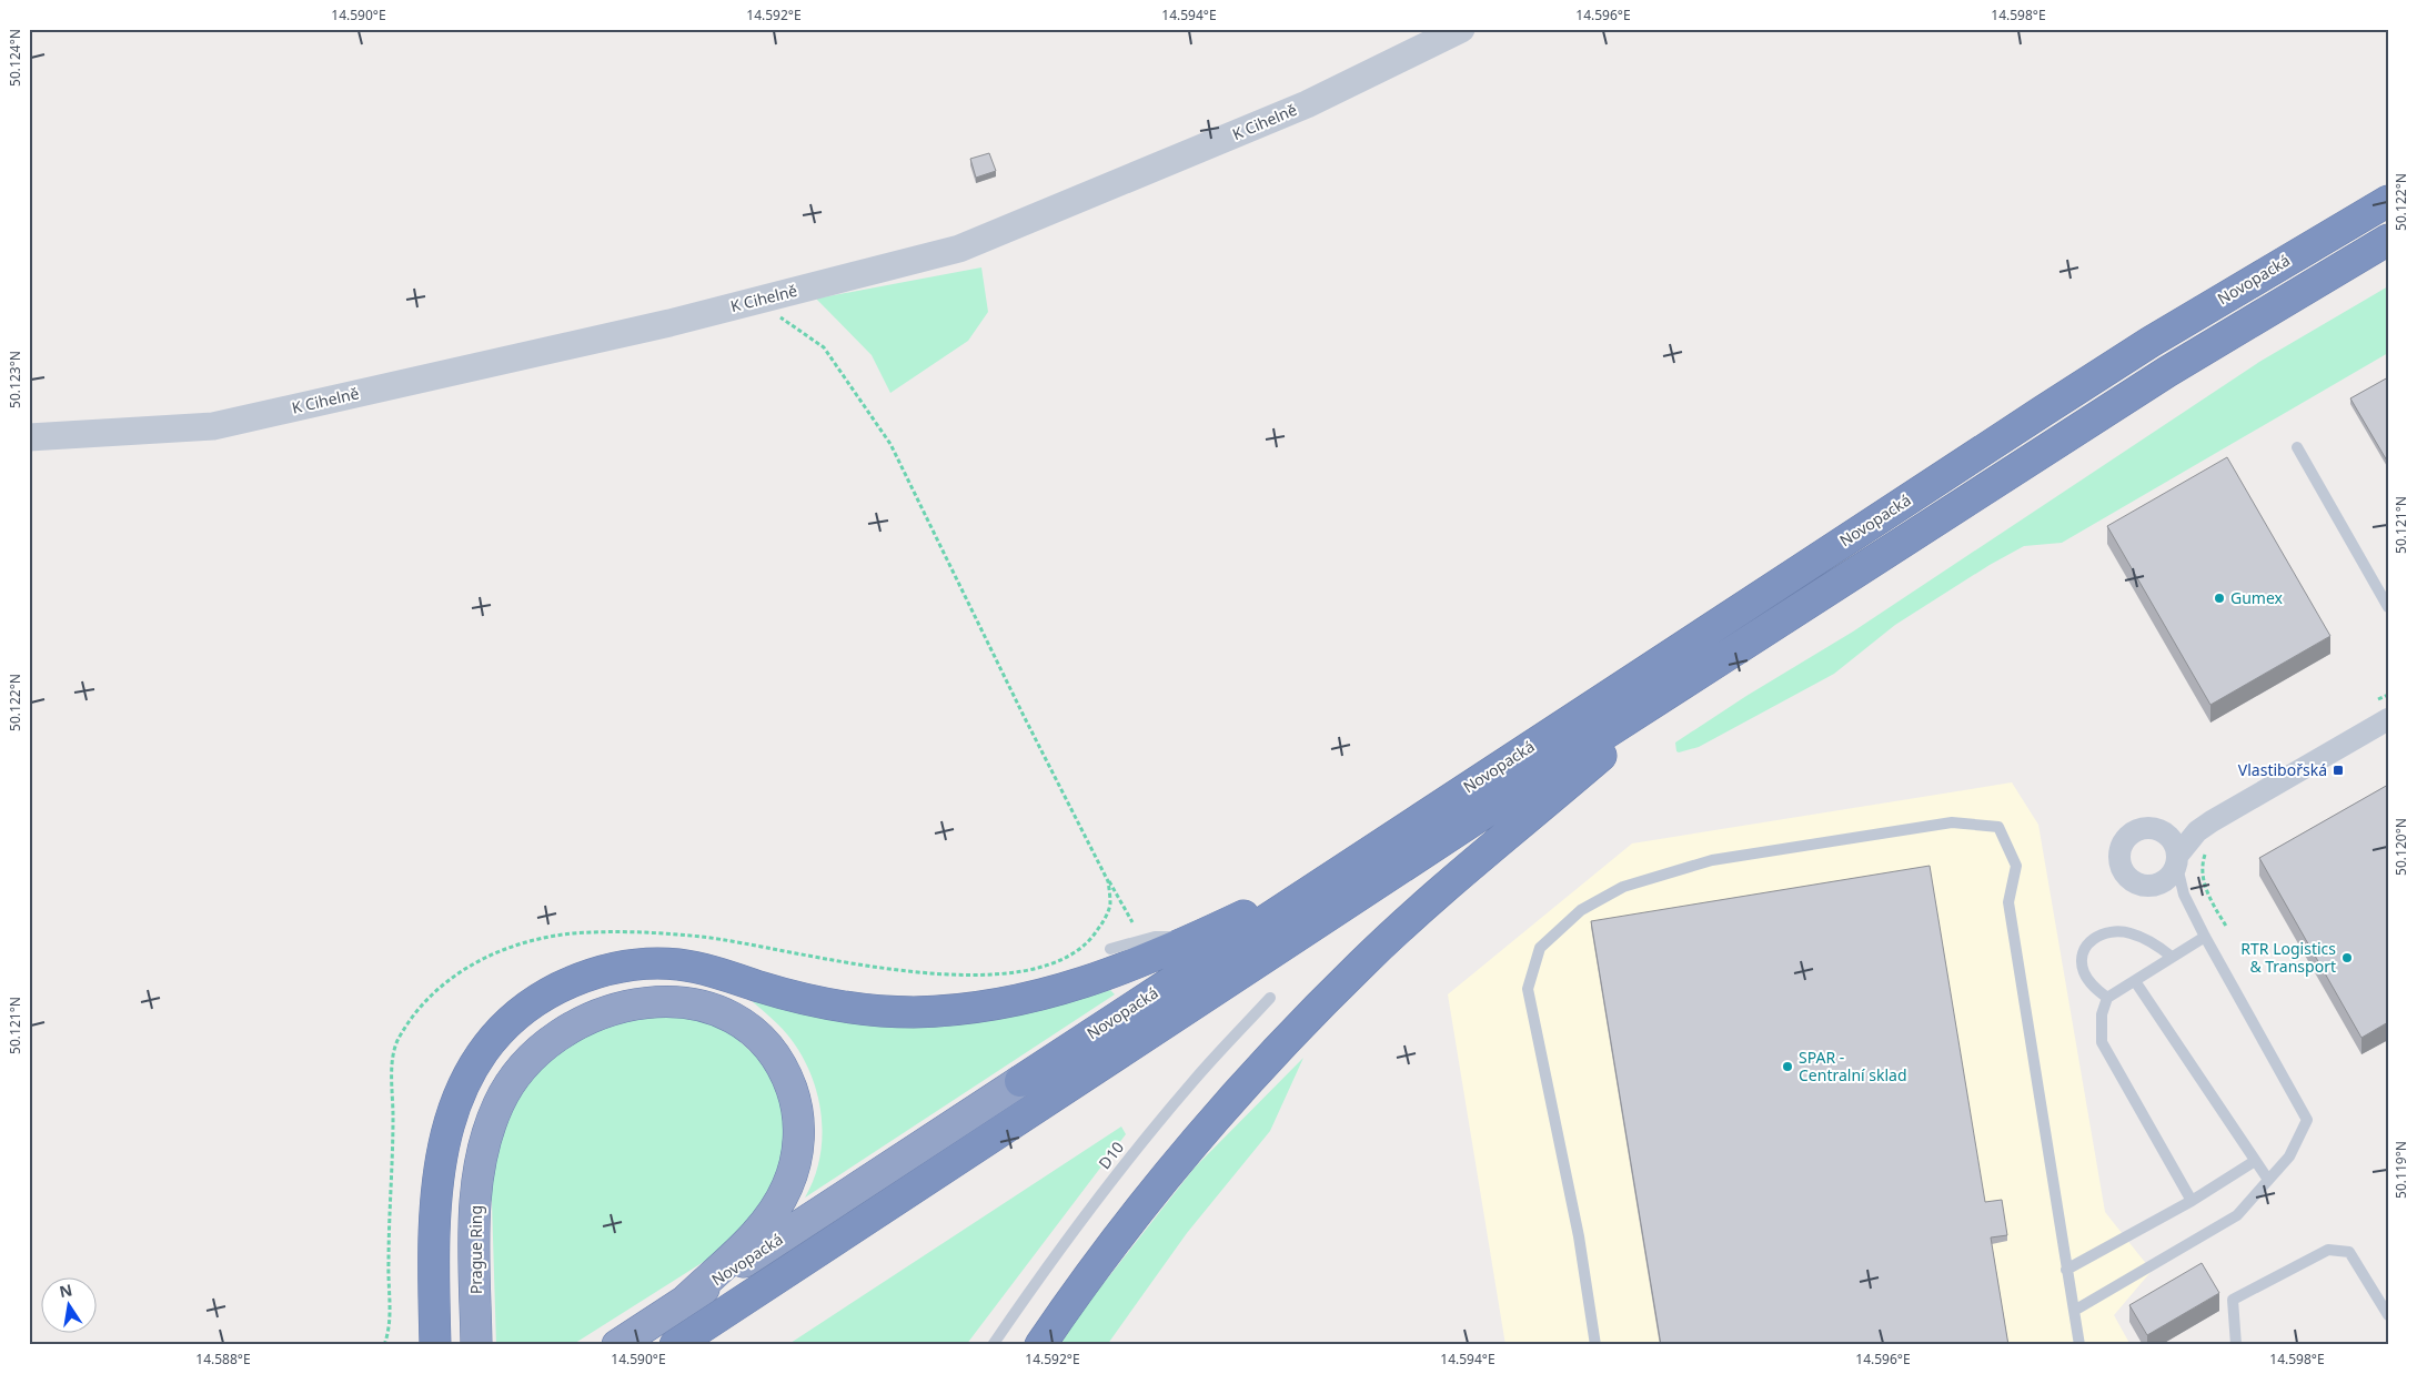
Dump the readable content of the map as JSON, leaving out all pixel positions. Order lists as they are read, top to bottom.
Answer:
{
  "streets": {
    "highway": ["Novopacká", "Prague Ring"],
    "street": ["K Cihelně"],
    "lane": ["D10"]
  },
  "crossings": [
    ["Novopacká", "Prague Ring"]
  ],
  "places": {
    "other": ["Gumex", "RTR Logistics & Transport", "SPAR - Centralní sklad"],
    "transit": ["Vlastibořská"]
  },
  "north": "top",
  "coordinates": [
    "14.590°E",
    "14.592°E",
    "14.594°E",
    "14.596°E",
    "14.598°E",
    "50.124°N",
    "50.122°N",
    "50.123°N",
    "50.121°N",
    "50.120°N",
    "50.119°N",
    "14.588°E"
  ]
}
